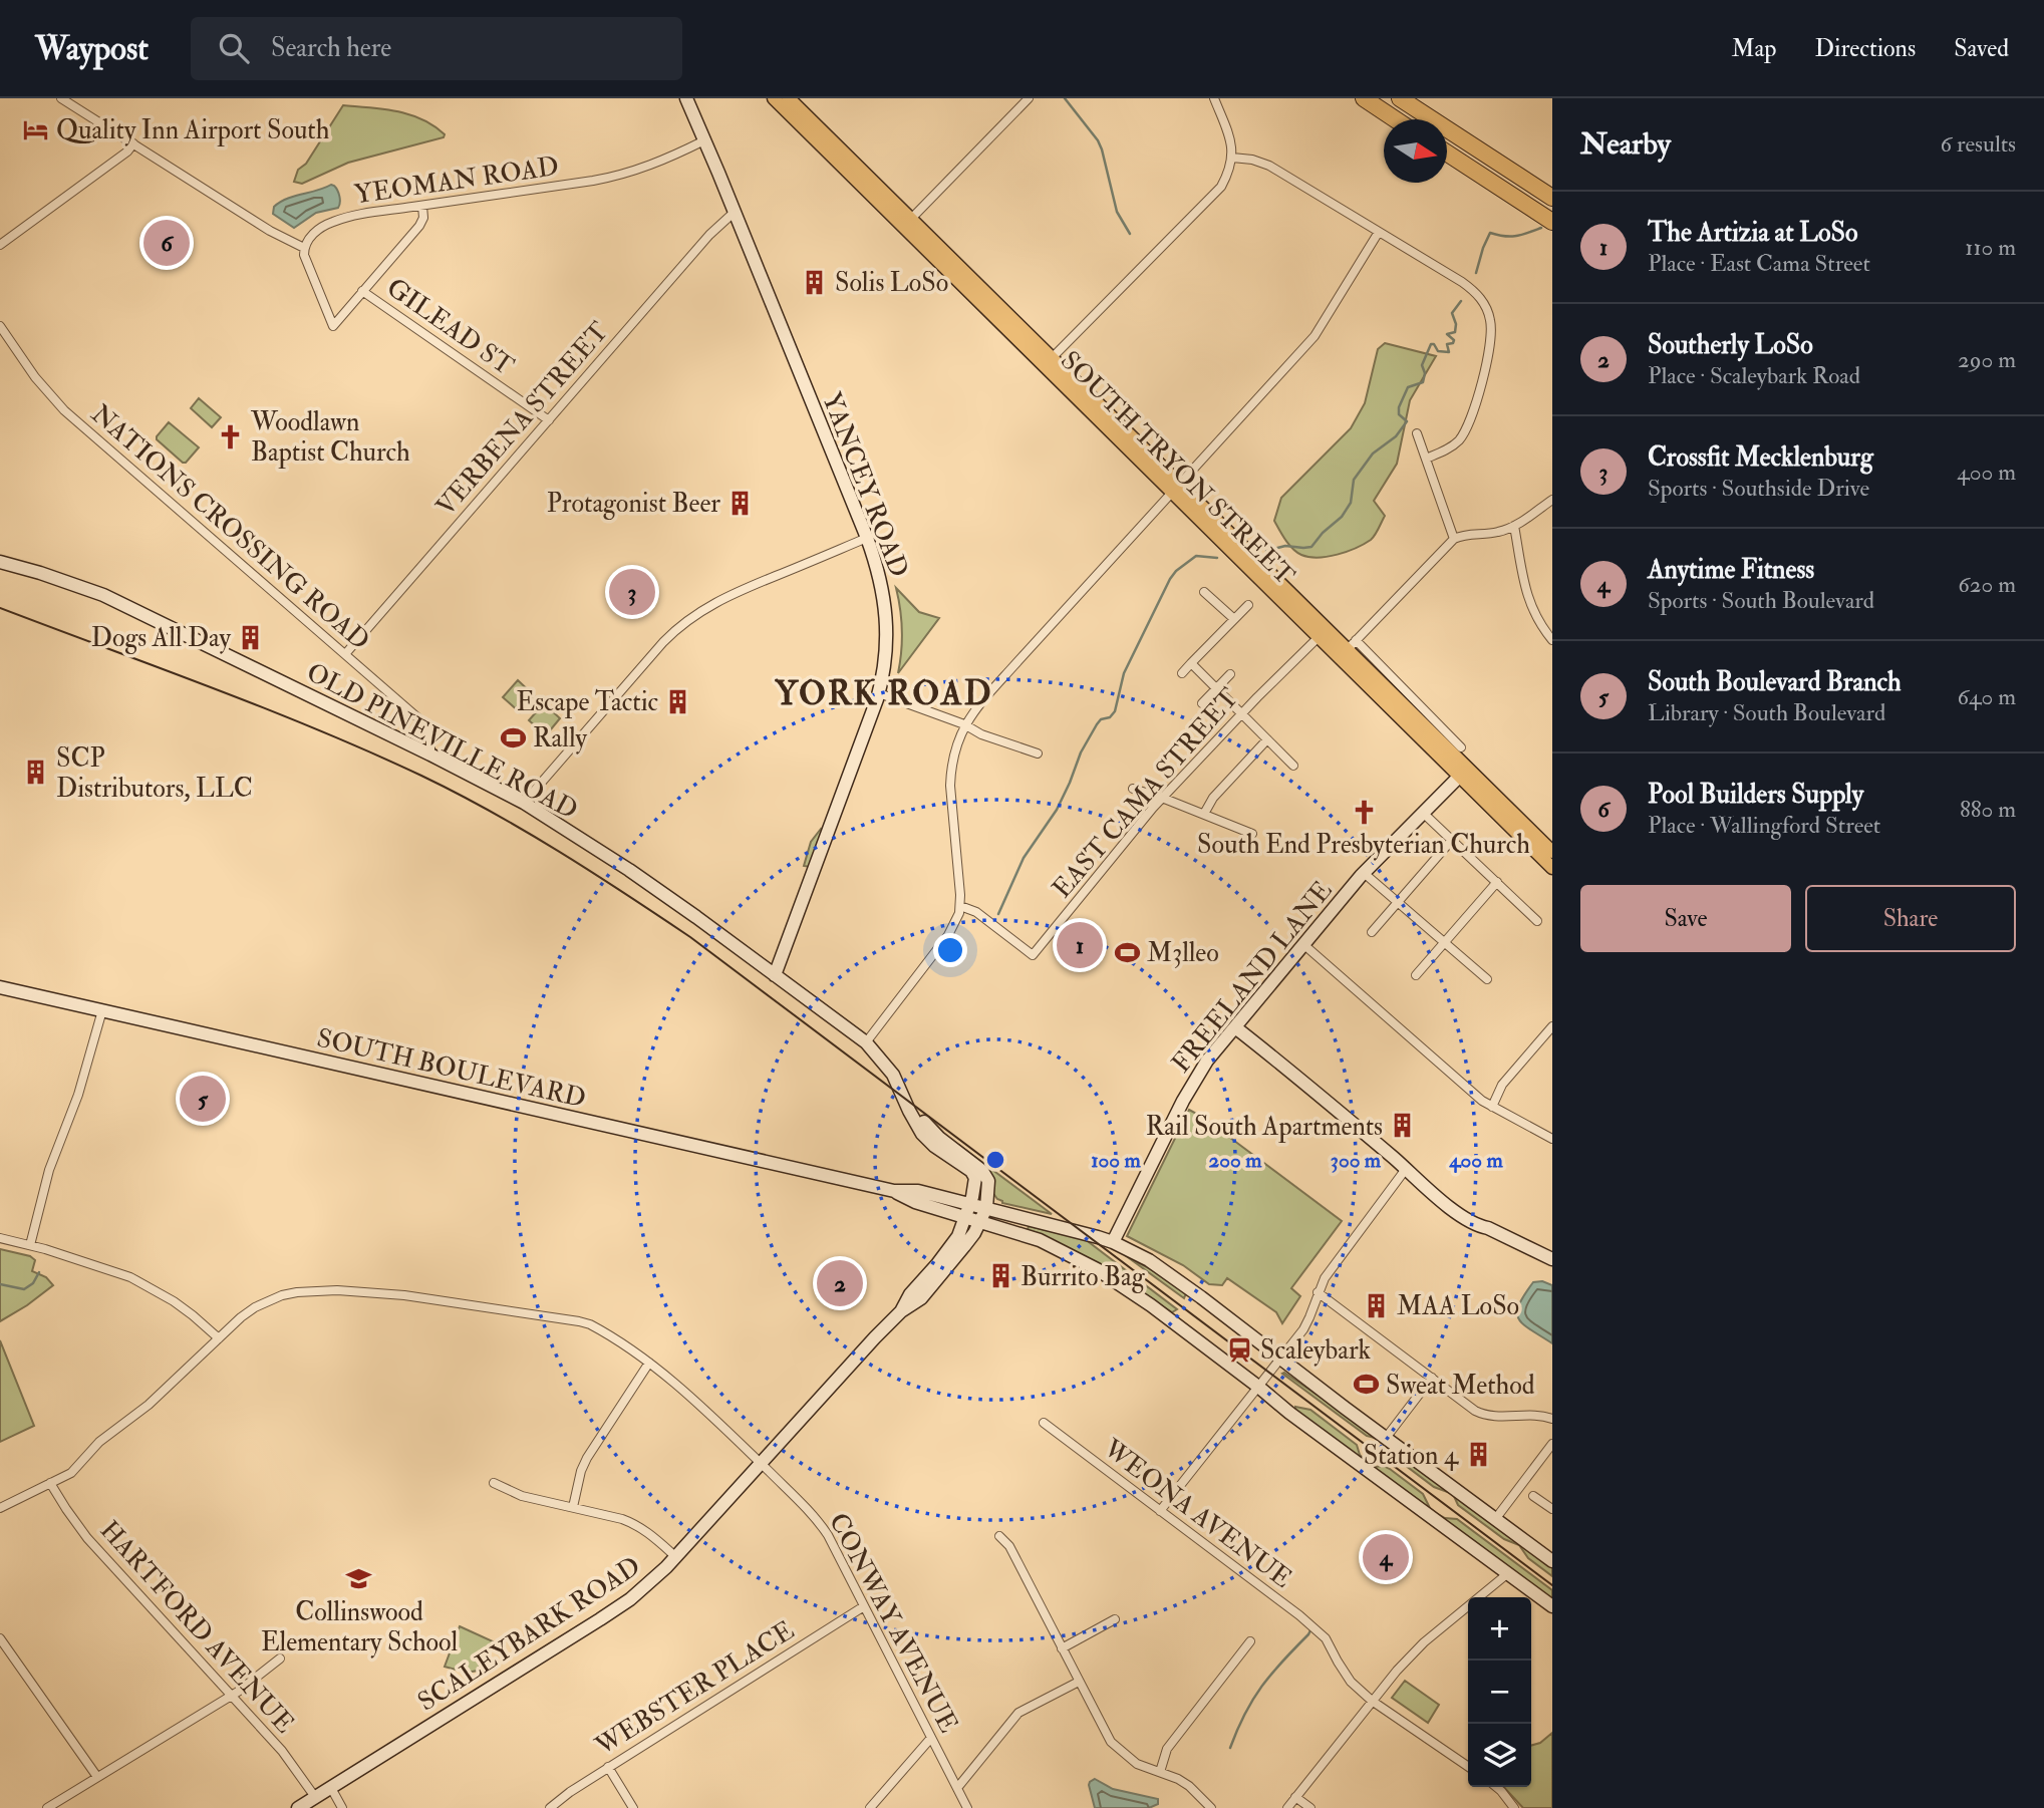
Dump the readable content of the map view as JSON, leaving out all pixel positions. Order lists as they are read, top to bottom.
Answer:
{
  "streets": {
    "main road": ["SOUTH TRYON STREET"],
    "street": [
      "YEOMAN ROAD",
      "GILEAD ST",
      "VERBENA STREET",
      "YANCEY ROAD",
      "NATIONS CROSSING ROAD",
      "OLD PINEVILLE ROAD",
      "EAST CAMA STREET",
      "FREELAND LANE",
      "SOUTH BOULEVARD",
      "WEONA AVENUE",
      "CONWAY AVENUE",
      "HARTFORD AVENUE",
      "SCALEYBARK ROAD",
      "WEBSTER PLACE"
    ]
  },
  "crossings": [
    ["YEOMAN ROAD", "YANCEY ROAD"],
    ["GILEAD ST", "VERBENA STREET"],
    ["VERBENA STREET", "YANCEY ROAD"],
    ["VERBENA STREET", "NATIONS CROSSING ROAD"],
    ["SOUTH TRYON STREET", "EAST CAMA STREET"],
    ["SOUTH TRYON STREET", "FREELAND LANE"],
    ["YANCEY ROAD", "OLD PINEVILLE ROAD"],
    ["NATIONS CROSSING ROAD", "OLD PINEVILLE ROAD"],
    ["OLD PINEVILLE ROAD", "SOUTH BOULEVARD"],
    ["OLD PINEVILLE ROAD", "SCALEYBARK ROAD"],
    ["FREELAND LANE", "SOUTH BOULEVARD"],
    ["SOUTH BOULEVARD", "SCALEYBARK ROAD"],
    ["CONWAY AVENUE", "HARTFORD AVENUE"],
    ["CONWAY AVENUE", "SCALEYBARK ROAD"],
    ["CONWAY AVENUE", "WEBSTER PLACE"],
    ["HARTFORD AVENUE", "SCALEYBARK ROAD"]
  ],
  "districts": ["YORK ROAD"],
  "places": {
    "hotel": ["Quality Inn Airport South"],
    "building": [
      "Solis LoSo",
      "Protagonist Beer",
      "Dogs All Day",
      "Escape Tactic",
      "SCP Distributors, LLC",
      "Rail South Apartments",
      "Burrito Bag",
      "MAA LoSo",
      "Station 4"
    ],
    "church": ["Woodlawn Baptist Church", "South End Presbyterian Church"],
    "sports": ["Rally", "M3lleo", "Sweat Method"],
    "station": ["Scaleybark"],
    "school or university": ["Collinswood Elementary School"]
  },
  "north": "right",
  "page": {
    "header": "Waypost",
    "search": "Search here",
    "nav": ["Map", "Directions", "Saved"],
    "heading": ["Nearby", "6 results"],
    "list": [
      {
        "mark": "1",
        "name": "The Artizia at LoSo",
        "note": "Place · East Cama Street",
        "value": "110 m"
      },
      {
        "mark": "2",
        "name": "Southerly LoSo",
        "note": "Place · Scaleybark Road",
        "value": "290 m"
      },
      {
        "mark": "3",
        "name": "Crossfit Mecklenburg",
        "note": "Sports · Southside Drive",
        "value": "400 m"
      },
      {
        "mark": "4",
        "name": "Anytime Fitness",
        "note": "Sports · South Boulevard",
        "value": "620 m"
      },
      {
        "mark": "5",
        "name": "South Boulevard Branch",
        "note": "Library · South Boulevard",
        "value": "640 m"
      },
      {
        "mark": "6",
        "name": "Pool Builders Supply",
        "note": "Place · Wallingford Street",
        "value": "880 m"
      }
    ],
    "pins": [
      "6",
      "3",
      "1",
      "5",
      "2",
      "4"
    ],
    "buttons": ["Save", "Share"],
    "map_buttons": ["+", "−"]
  },
  "rings": [
    "100 m",
    "200 m",
    "300 m",
    "400 m"
  ]
}
